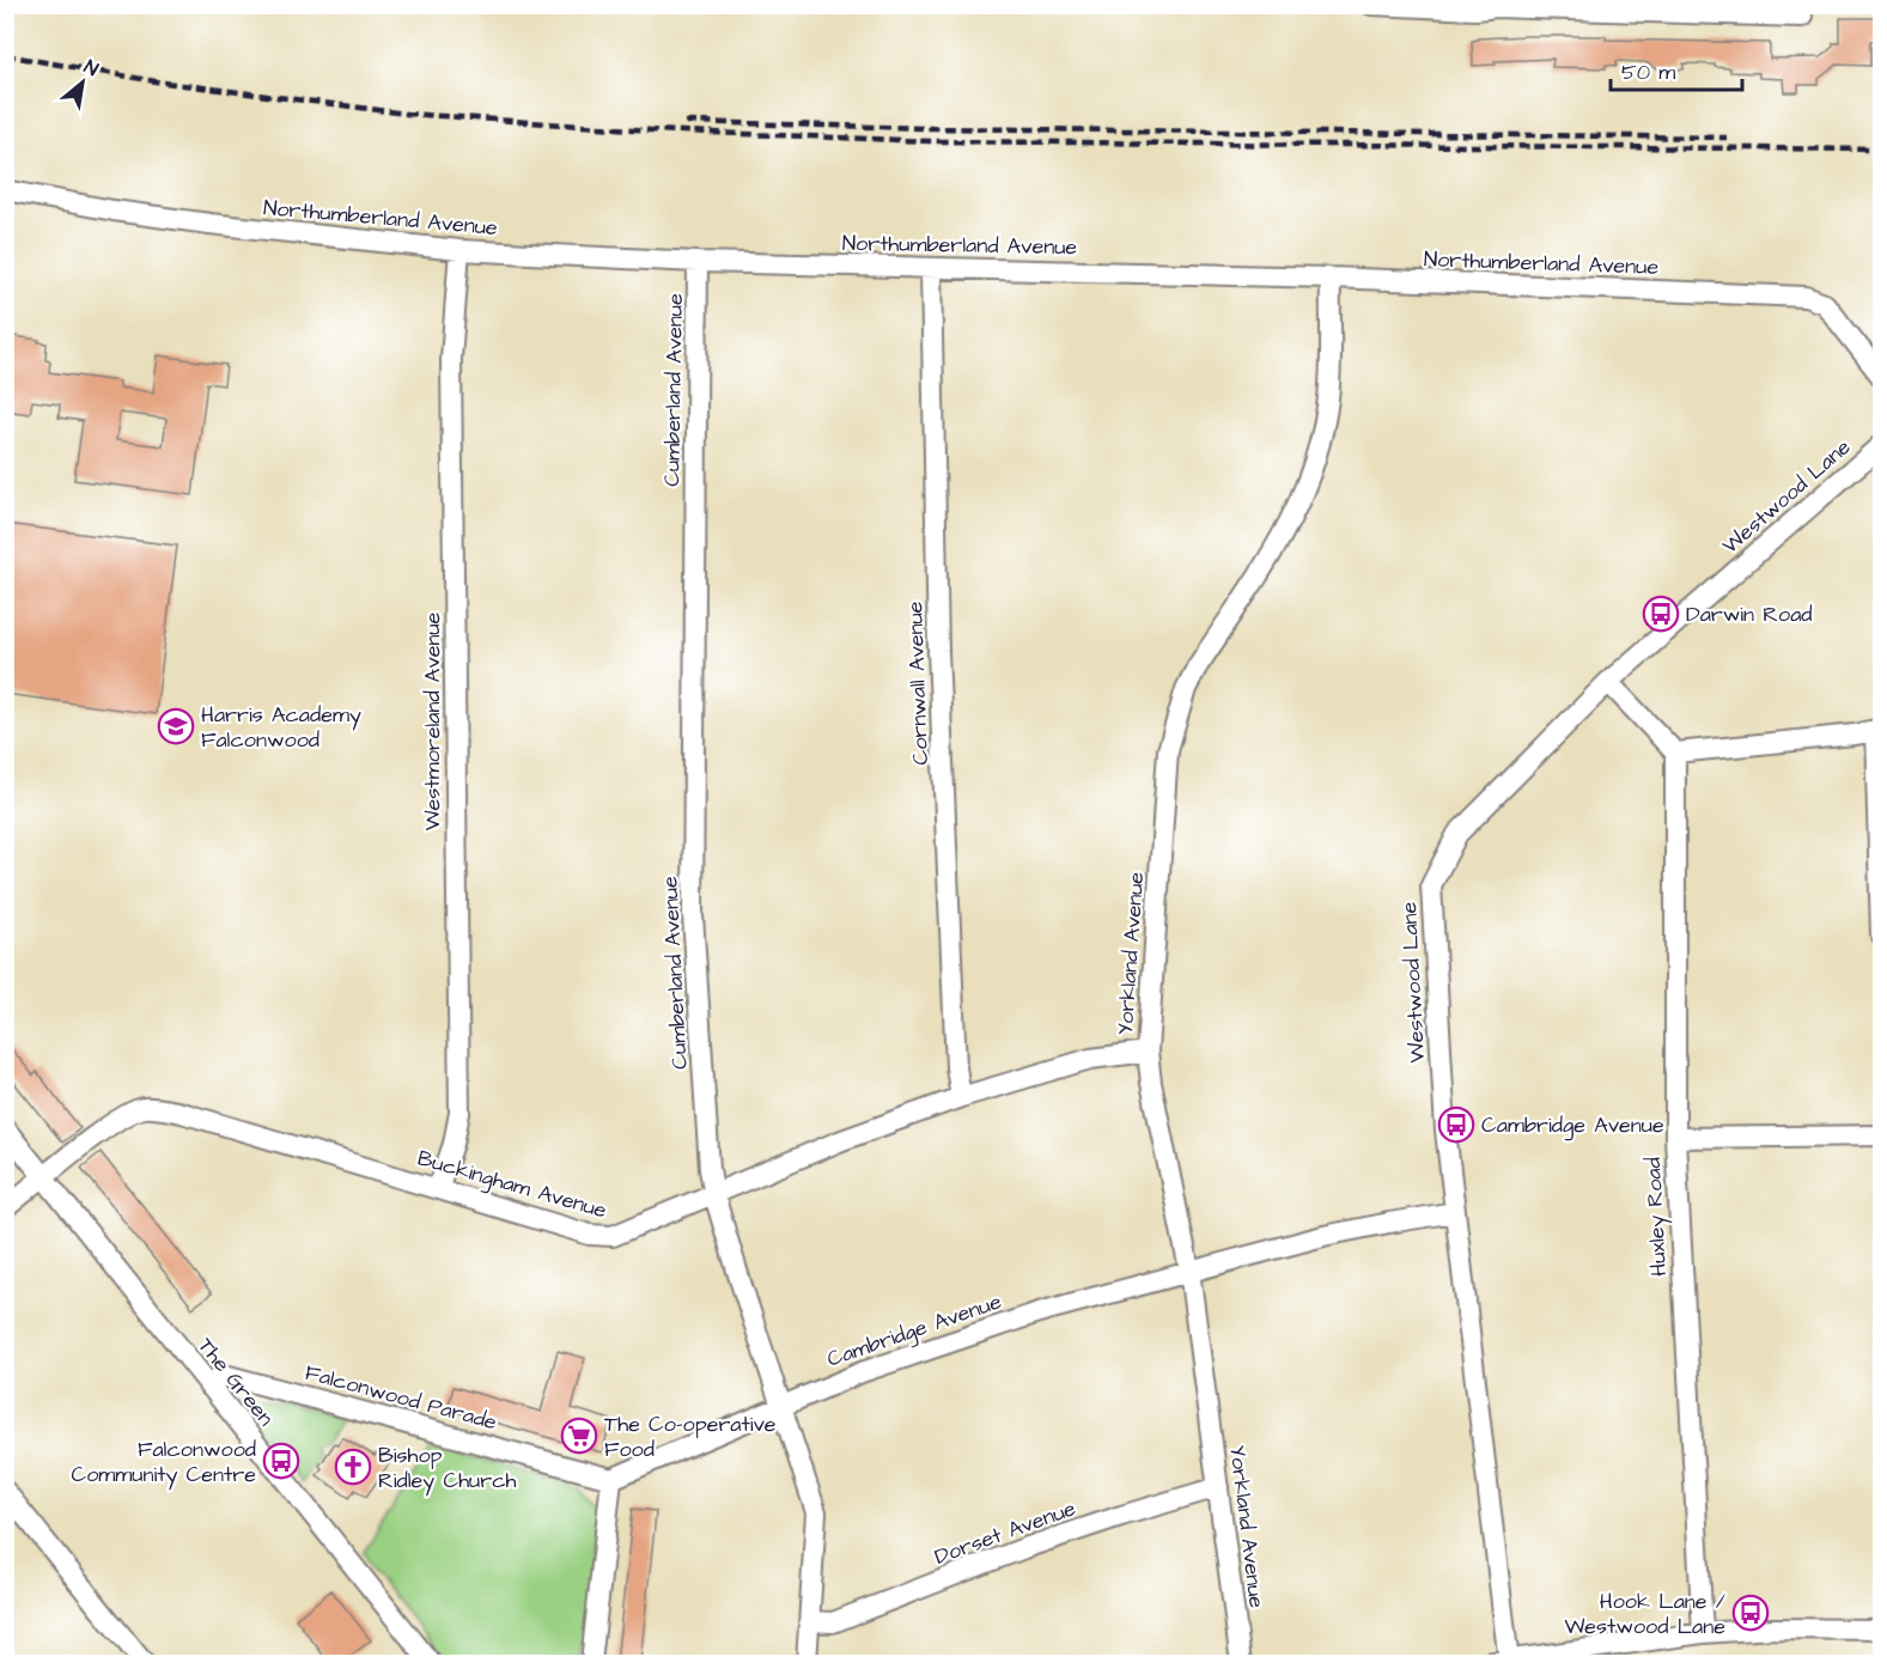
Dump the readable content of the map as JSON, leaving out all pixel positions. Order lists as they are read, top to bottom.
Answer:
{
  "streets": {
    "street": [
      "Northumberland Avenue",
      "Cumberland Avenue",
      "Westwood Lane",
      "Cornwall Avenue",
      "Westmoreland Avenue",
      "Yorkland Avenue",
      "Buckingham Avenue",
      "Huxley Road",
      "Cambridge Avenue",
      "The Green",
      "Falconwood Parade",
      "Dorset Avenue"
    ]
  },
  "crossings": [
    ["Northumberland Avenue", "Cumberland Avenue"],
    ["Northumberland Avenue", "Cornwall Avenue"],
    ["Northumberland Avenue", "Westmoreland Avenue"],
    ["Northumberland Avenue", "Yorkland Avenue"],
    ["Cumberland Avenue", "Buckingham Avenue"],
    ["Cumberland Avenue", "Cambridge Avenue"],
    ["Cumberland Avenue", "Dorset Avenue"],
    ["Westwood Lane", "Cambridge Avenue"],
    ["Cornwall Avenue", "Buckingham Avenue"],
    ["Westmoreland Avenue", "Buckingham Avenue"],
    ["Yorkland Avenue", "Buckingham Avenue"],
    ["Yorkland Avenue", "Cambridge Avenue"],
    ["Yorkland Avenue", "Dorset Avenue"],
    ["Buckingham Avenue", "The Green"],
    ["Cambridge Avenue", "Falconwood Parade"],
    ["The Green", "Falconwood Parade"]
  ],
  "places": {
    "bus stop": [
      "Darwin Road",
      "Cambridge Avenue",
      "Falconwood Community Centre",
      "Hook Lane / Westwood Lane"
    ],
    "school or university": ["Harris Academy Falconwood"],
    "supermarket": ["The Co-operative Food"],
    "church": ["Bishop Ridley Church"]
  },
  "scale_bar": "50 m",
  "north": "top right"
}
